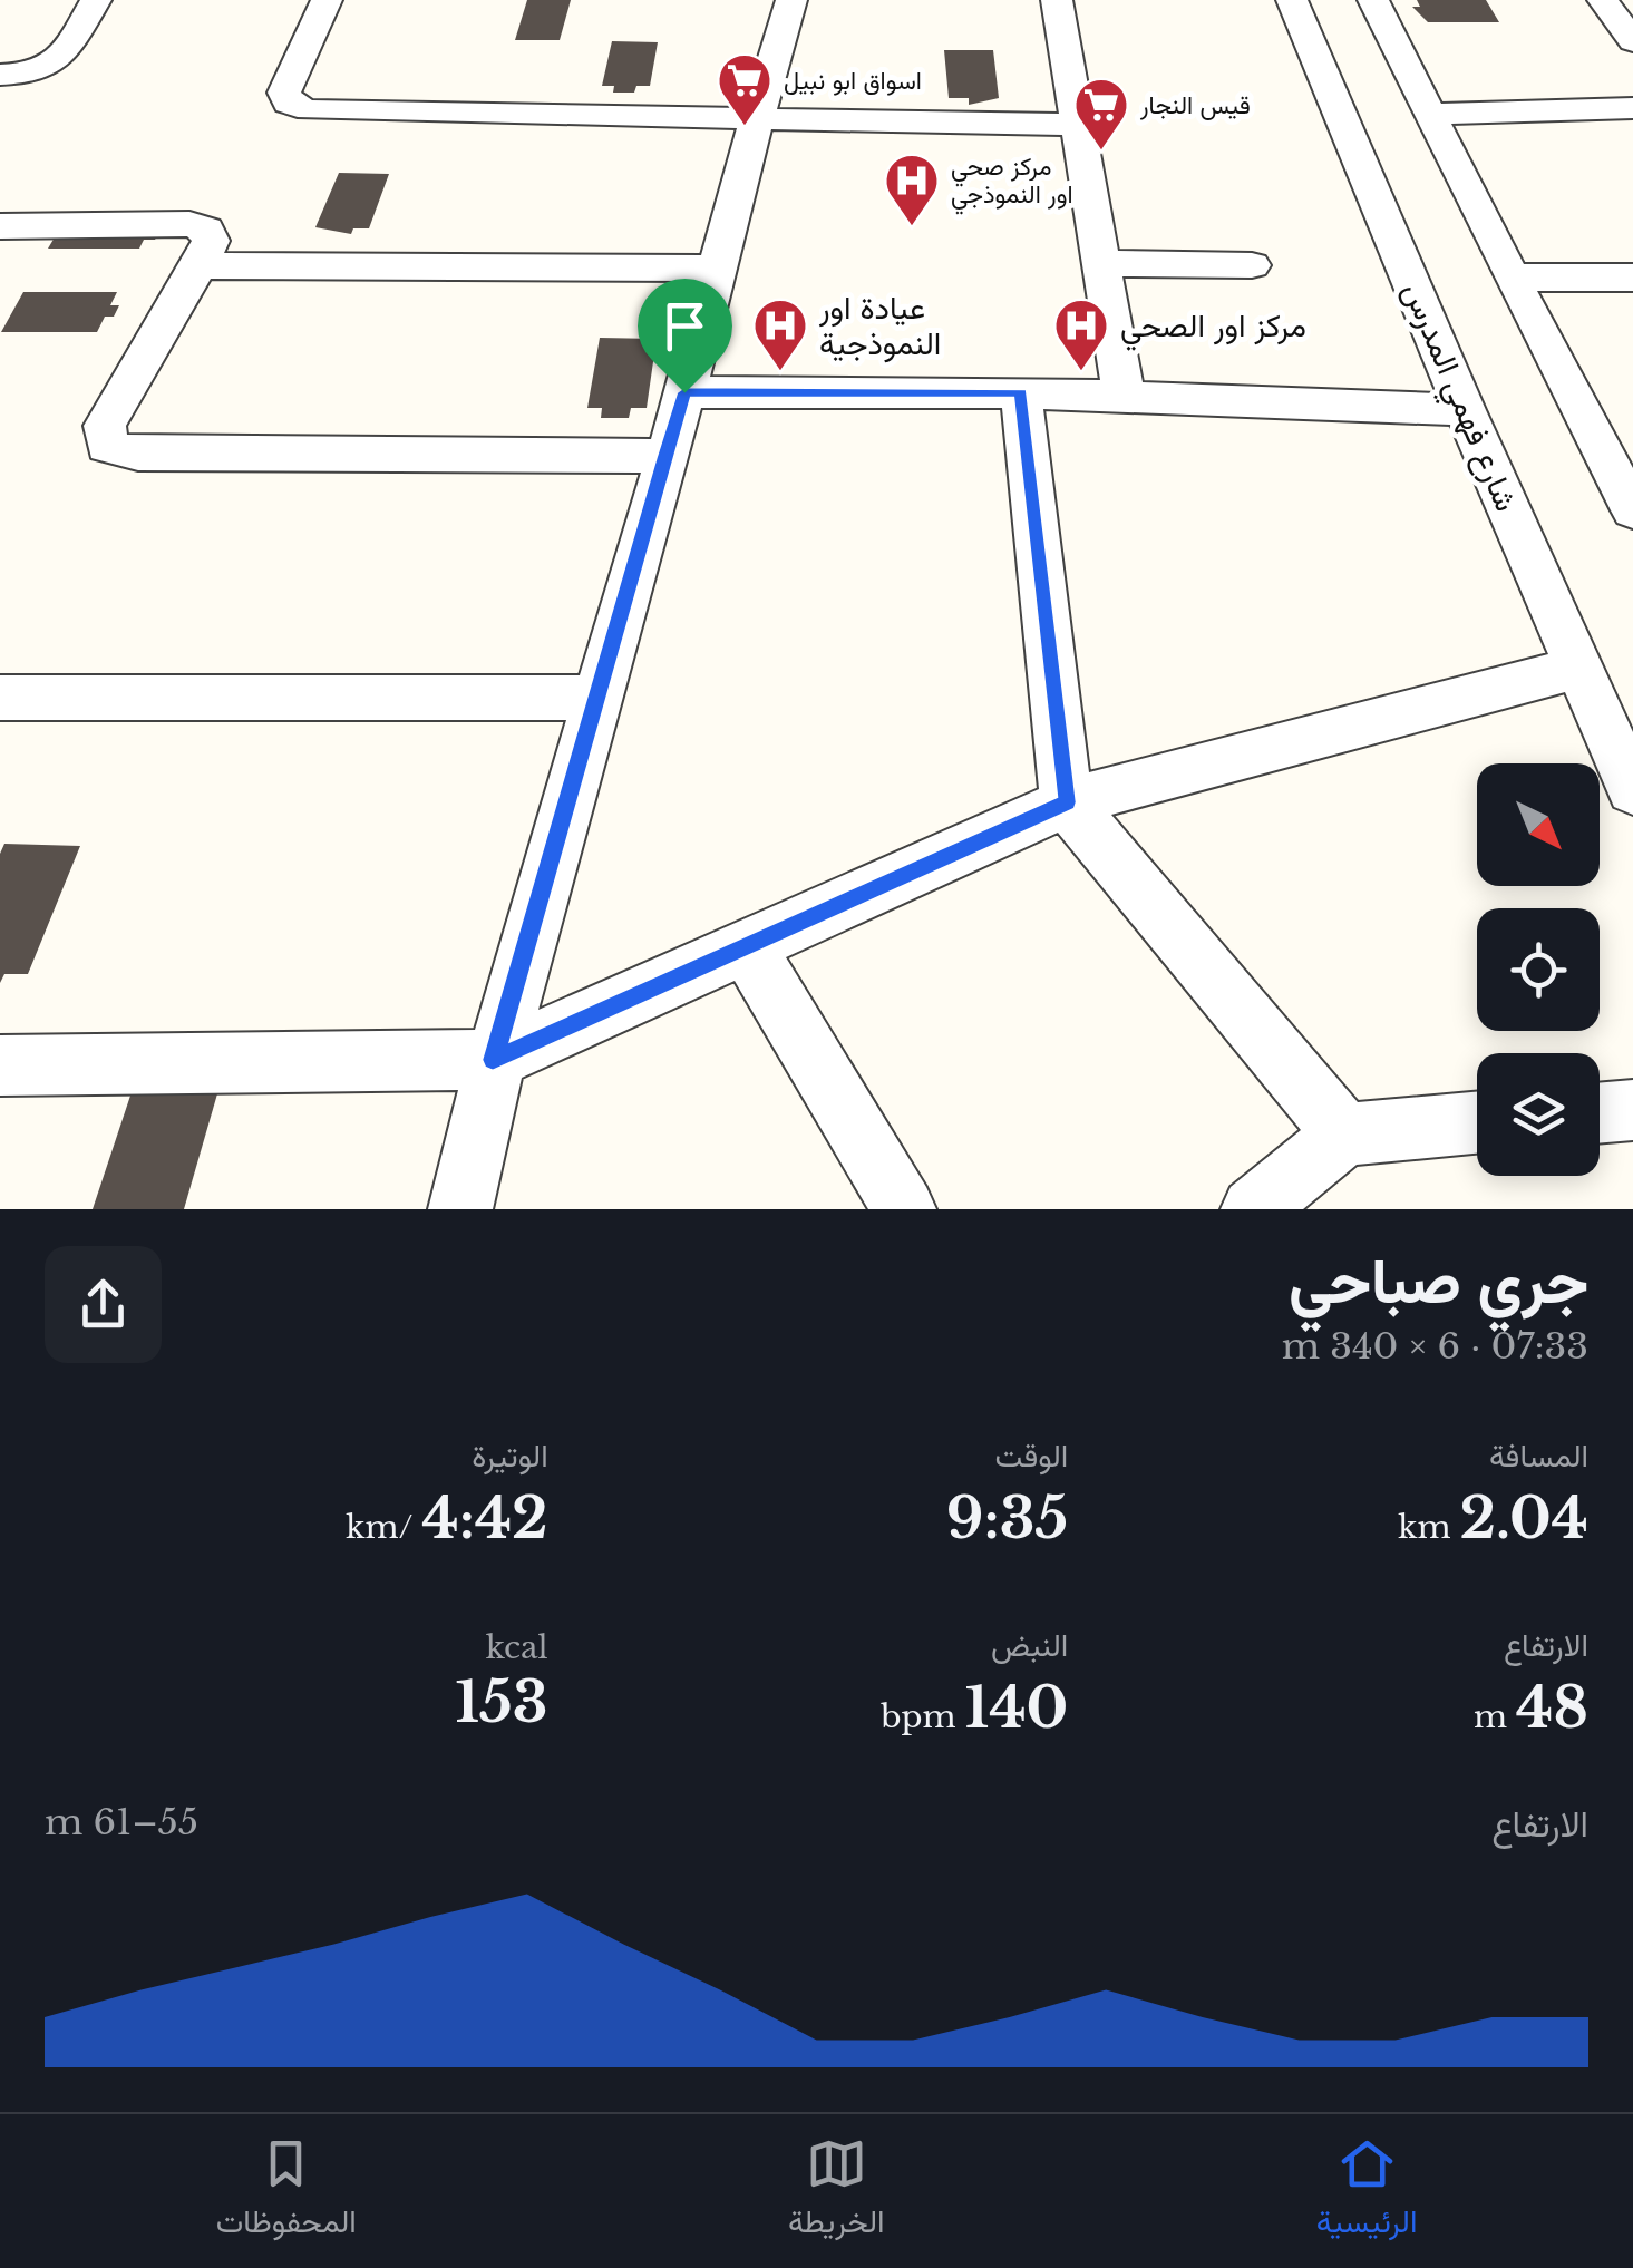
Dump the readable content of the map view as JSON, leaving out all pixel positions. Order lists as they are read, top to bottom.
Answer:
{
  "streets": {
    "street": ["شارع فهمي المدرس"]
  },
  "places": {
    "supermarket": ["اسواق ابو نبيل", "قيس النجار"],
    "hospital": ["مركز صحي اور النموذجي", "عيادة اور النموذجية", "مركز اور الصحي"]
  },
  "north": "bottom right",
  "page": {
    "heading": ["جري صباحي", "07:33 · 6 × 340 m"],
    "stats": [
      ["المسافة", "2.04 km"],
      ["الوقت", "9:35"],
      ["الوتيرة", "4:42 /km"],
      ["الارتفاع", "48 m"],
      ["النبض", "140 bpm"],
      ["kcal", "153"]
    ],
    "chart": ["الارتفاع", "55–61 m"],
    "tabs": ["الرئيسية", "الخريطة", "المحفوظات"]
  }
}
